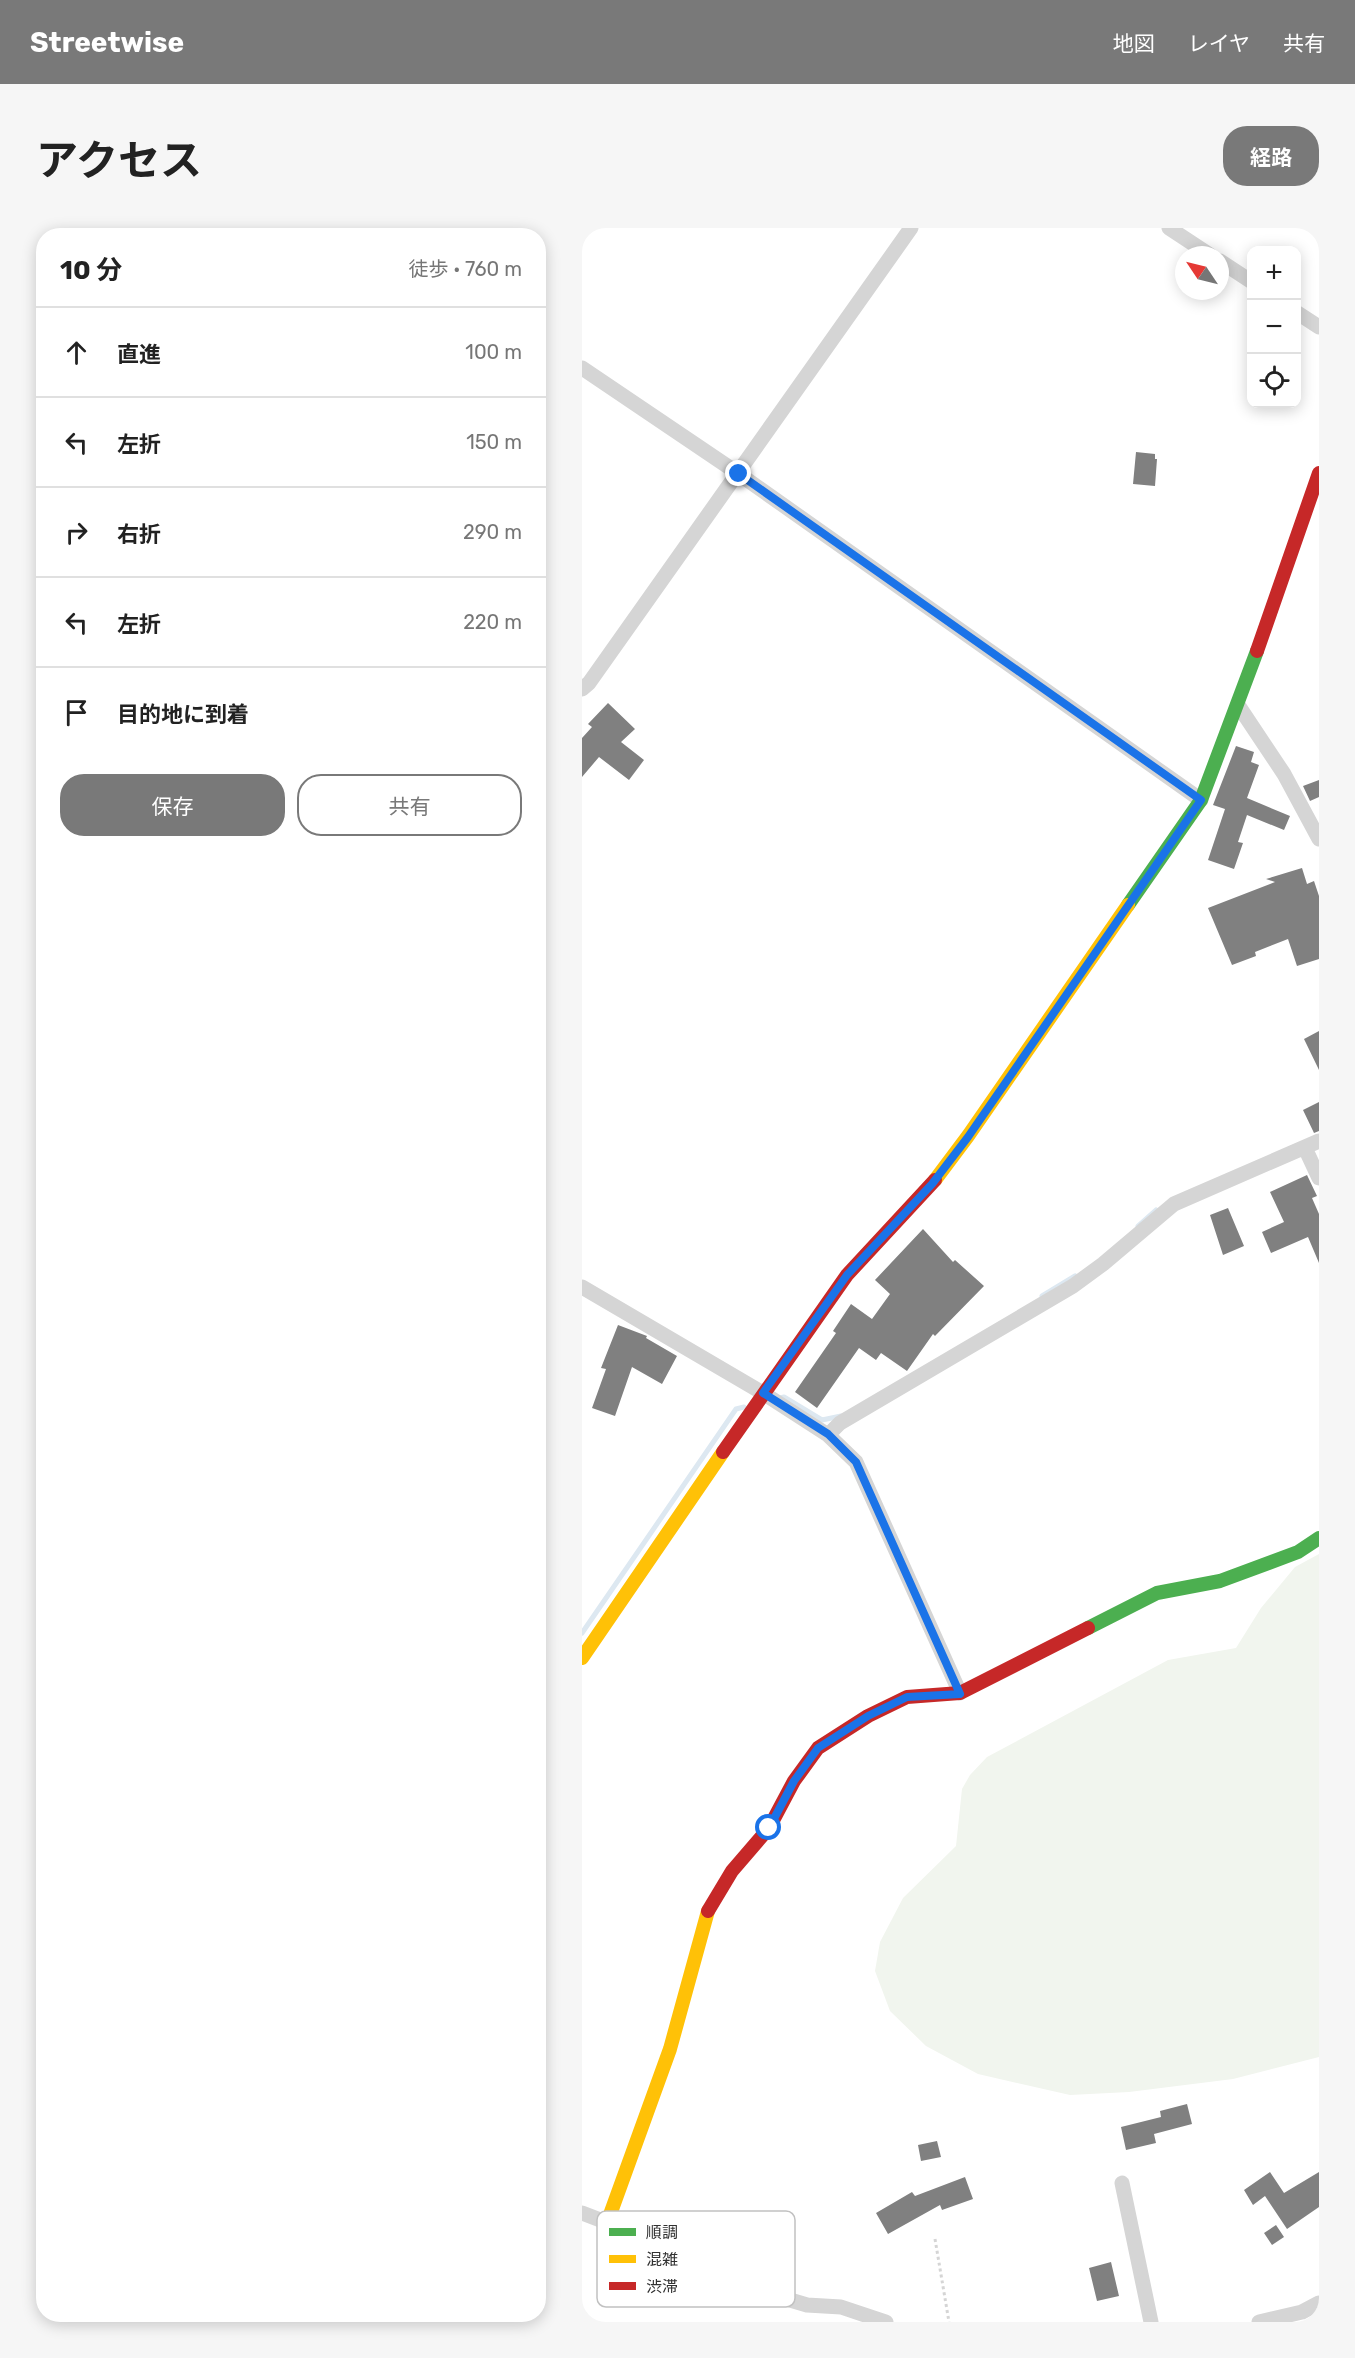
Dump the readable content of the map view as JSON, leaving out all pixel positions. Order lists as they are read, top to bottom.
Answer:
{
  "legend": ["順調", "混雑", "渋滞"],
  "north": "top left",
  "page": {
    "header": "Streetwise",
    "nav": ["地図", "レイヤ", "共有"],
    "title": "アクセス",
    "buttons": [
      "経路",
      ["保存", "共有"]
    ],
    "heading": ["10 分", "徒歩 · 760 m"],
    "map_buttons": ["+", "−"],
    "list": [
      ["直進", "100 m"],
      ["左折", "150 m"],
      ["右折", "290 m"],
      ["左折", "220 m"],
      "目的地に到着"
    ]
  }
}
